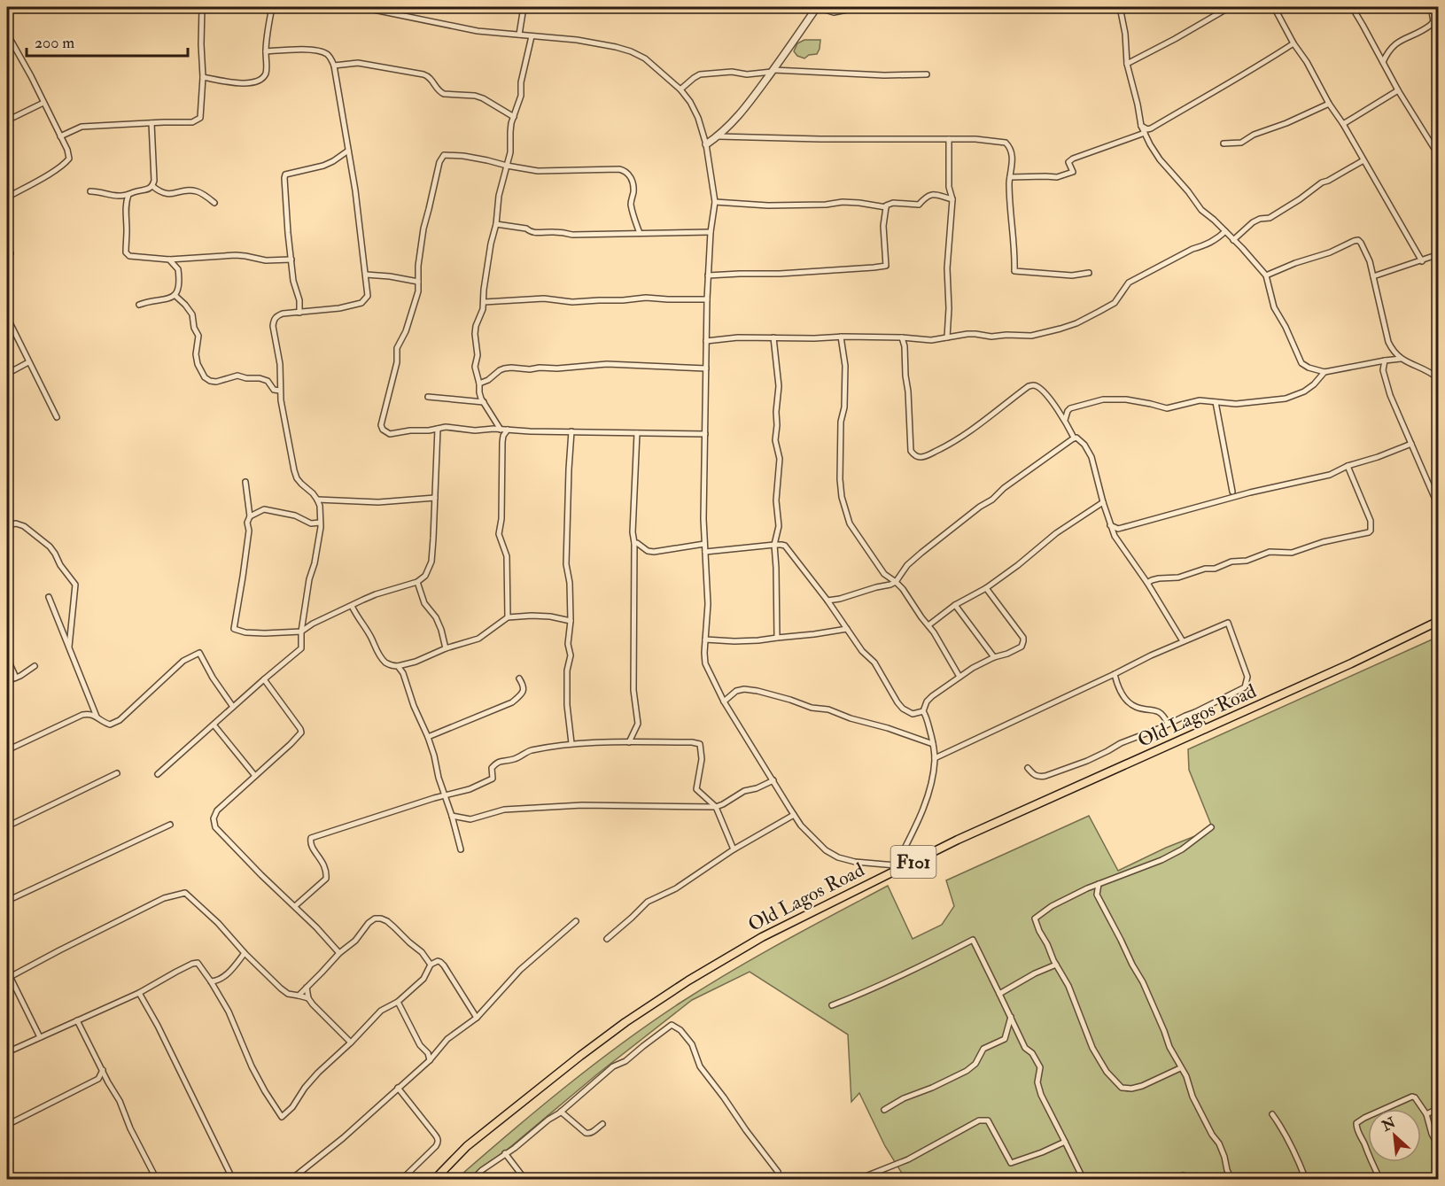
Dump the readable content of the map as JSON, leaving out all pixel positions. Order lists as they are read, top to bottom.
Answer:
{
  "streets": {
    "main road": ["Old Lagos Road", "F101"]
  },
  "scale_bar": "200 m",
  "north": "top left"
}
